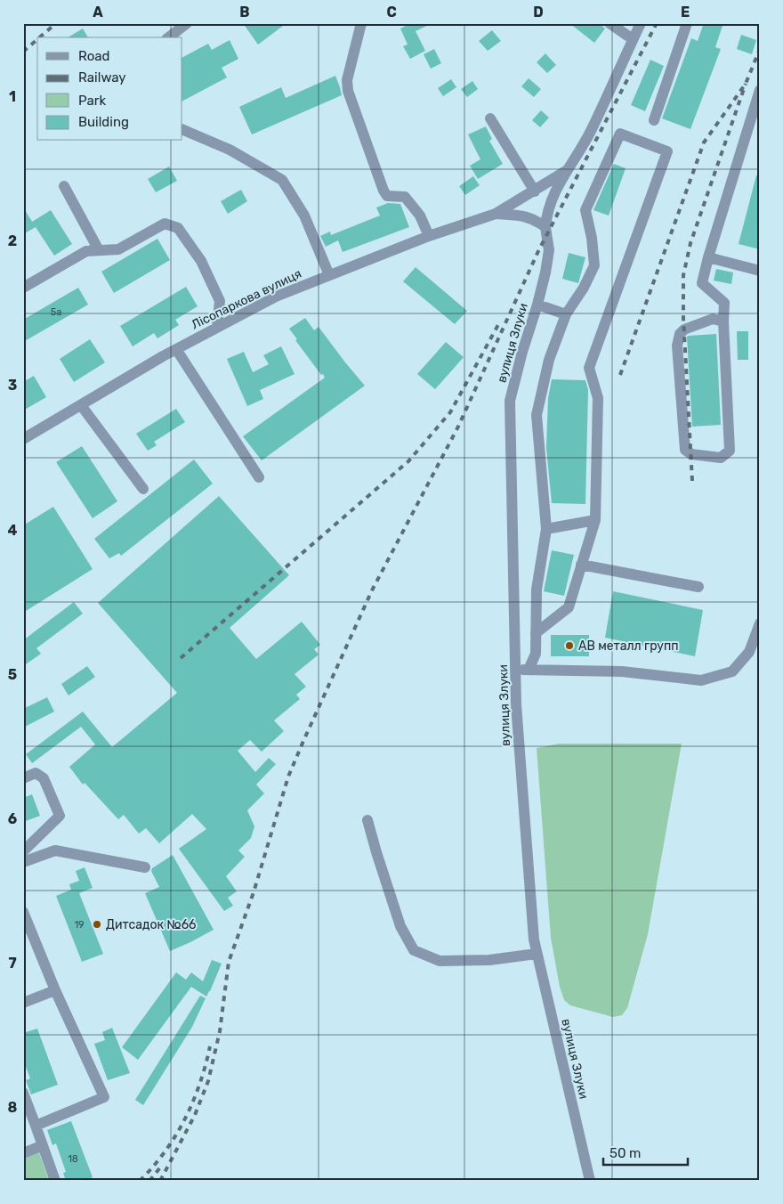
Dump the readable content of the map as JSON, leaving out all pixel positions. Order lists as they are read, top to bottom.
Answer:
{
  "streets": {
    "street": ["Лісопаркова вулиця", "вулиця Злуки"]
  },
  "crossings": [
    ["Лісопаркова вулиця", "вулиця Злуки"]
  ],
  "places": ["АВ металл групп", "Дитсадок №66"],
  "house_numbers": ["5а", "19", "18"],
  "legend": [
    "Road",
    "Railway",
    "Park",
    "Building"
  ],
  "scale_bar": "50 m",
  "grid": {
    "columns": [
      "A",
      "B",
      "C",
      "D",
      "E"
    ],
    "rows": [
      "1",
      "2",
      "3",
      "4",
      "5",
      "6",
      "7",
      "8"
    ]
  }
}
